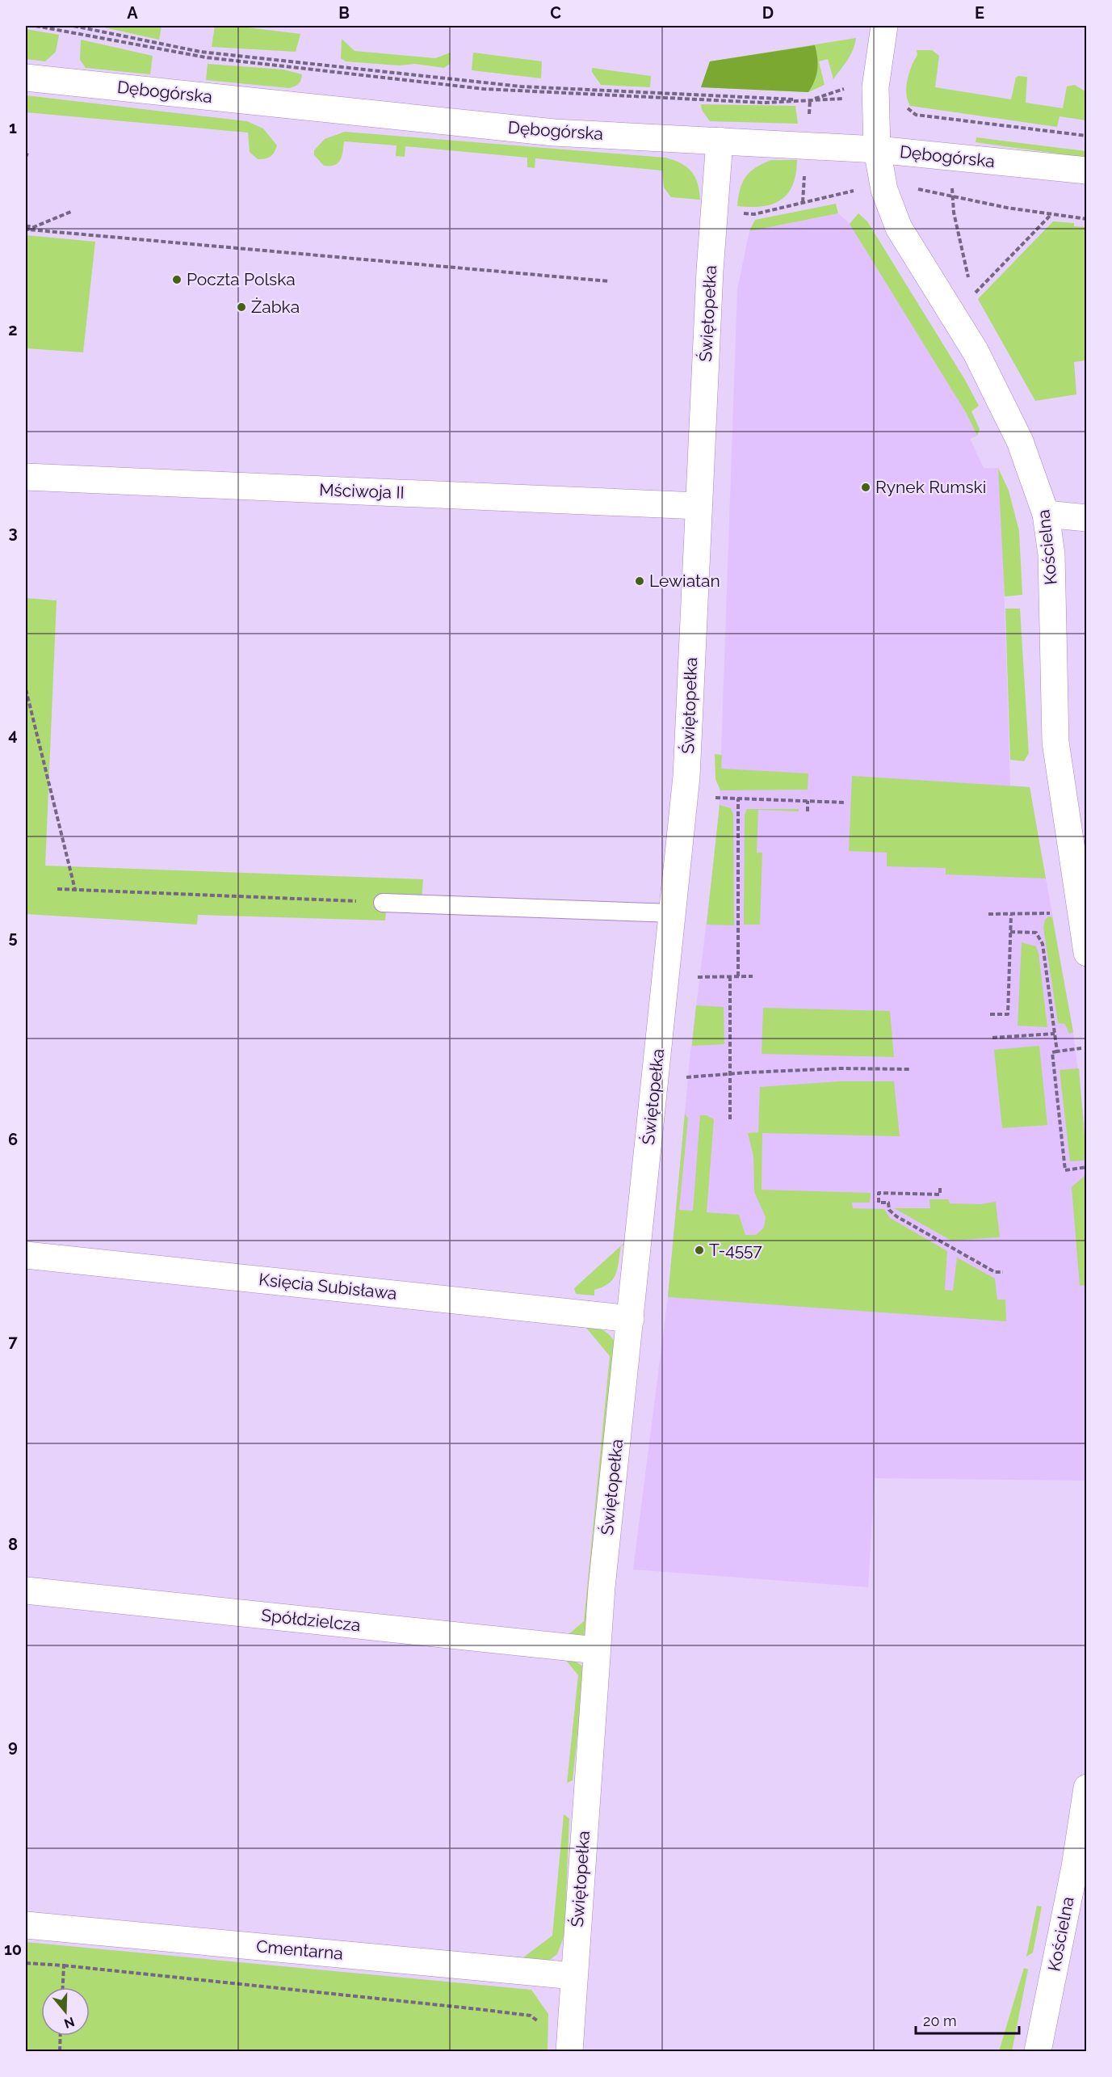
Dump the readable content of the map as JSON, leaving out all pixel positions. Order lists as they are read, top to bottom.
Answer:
{
  "streets": {
    "street": [
      "Dębogórska",
      "Świętopełka",
      "Mściwoja II",
      "Kościelna",
      "Księcia Subisława",
      "Spółdzielcza",
      "Cmentarna"
    ]
  },
  "crossings": [
    ["Dębogórska", "Świętopełka"],
    ["Dębogórska", "Kościelna"],
    ["Świętopełka", "Mściwoja II"],
    ["Świętopełka", "Księcia Subisława"],
    ["Świętopełka", "Spółdzielcza"],
    ["Świętopełka", "Cmentarna"]
  ],
  "places": [
    "Poczta Polska",
    "Żabka",
    "Rynek Rumski",
    "Lewiatan",
    "T-4557"
  ],
  "scale_bar": "20 m",
  "north": "bottom",
  "grid": {
    "columns": [
      "A",
      "B",
      "C",
      "D",
      "E"
    ],
    "rows": [
      "1",
      "2",
      "3",
      "4",
      "5",
      "6",
      "7",
      "8",
      "9",
      "10"
    ]
  }
}
